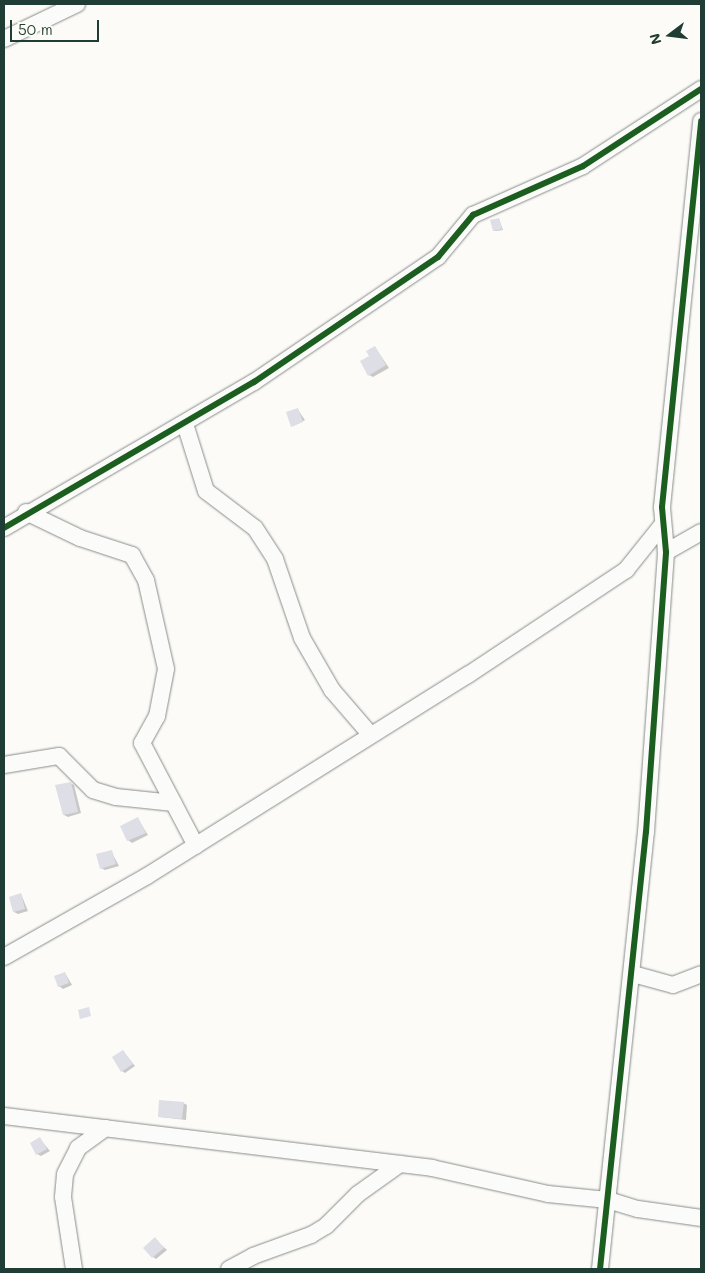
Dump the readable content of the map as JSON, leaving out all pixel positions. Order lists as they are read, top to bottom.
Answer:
{
  "scale_bar": "50 m",
  "north": "left"
}
